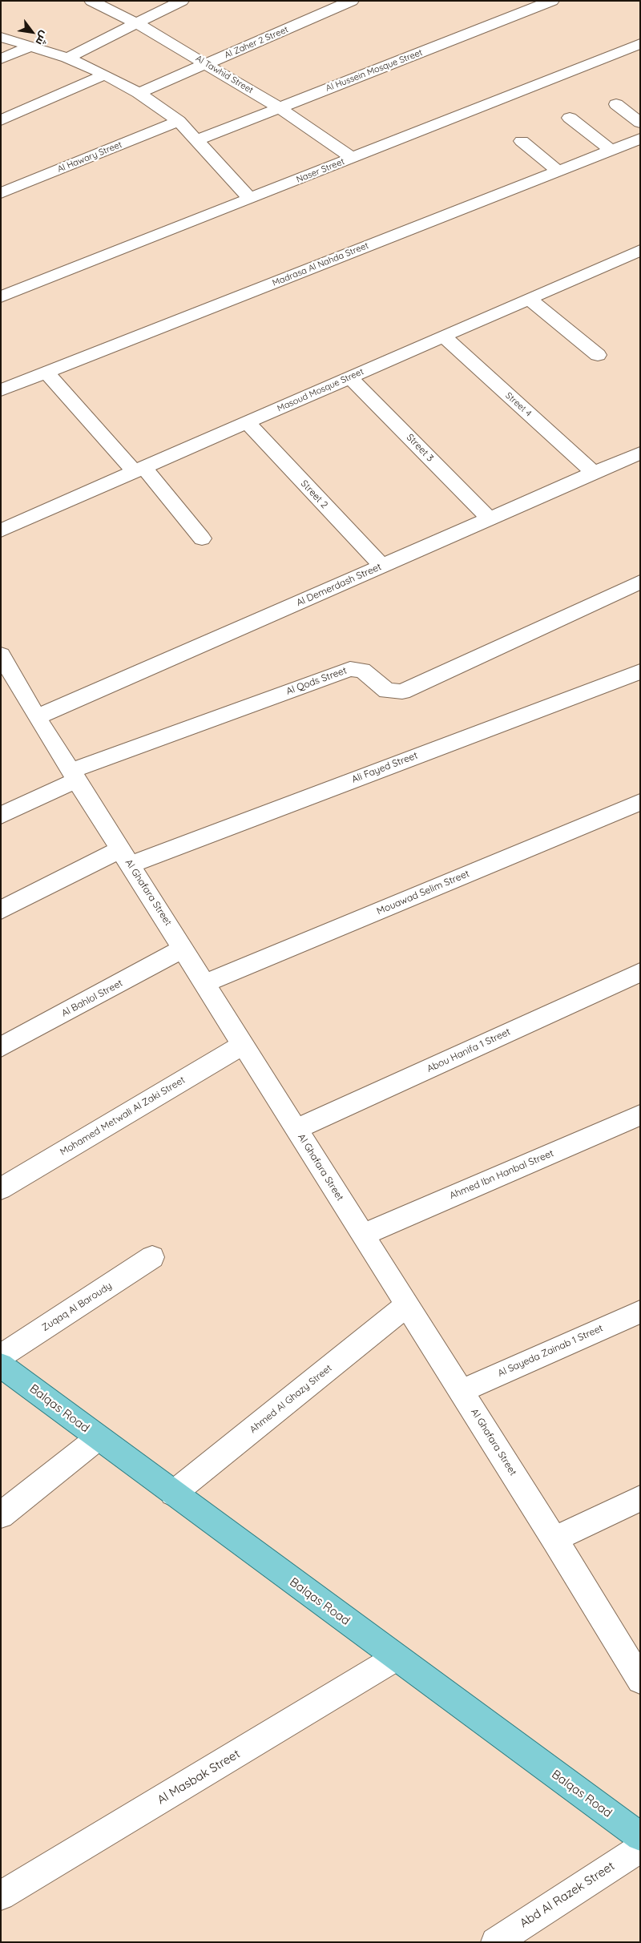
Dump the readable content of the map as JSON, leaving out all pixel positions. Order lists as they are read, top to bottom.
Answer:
{
  "streets": {
    "main road": ["Balqas Road"],
    "street": [
      "Al Zaher 2 Street",
      "Al Hussein Mosque Street",
      "Al Tawhid Street",
      "Al Hawary Street",
      "Naser Street",
      "Madrasa Al Nahda Street",
      "Masoud Mosque Street",
      "Street 4",
      "Street 3",
      "Street 2",
      "Al Demerdash Street",
      "Al Qods Street",
      "Ali Fayed Street",
      "Al Ghafara Street",
      "Mouawad Selim Street",
      "Al Bahlol Street",
      "Abou Hanifa 1 Street",
      "Mohamed Metwali Al Zaki Street",
      "Ahmed Ibn Hanbal Street",
      "Zuqaq Al Baroudy",
      "Al Sayeda Zainab 1 Street",
      "Ahmed Al Ghazy Street",
      "Al Masbak Street",
      "Abd Al Razek Street"
    ]
  },
  "crossings": [
    ["Al Zaher 2 Street", "Al Tawhid Street"],
    ["Al Hussein Mosque Street", "Al Tawhid Street"],
    ["Al Tawhid Street", "Naser Street"],
    ["Masoud Mosque Street", "Street 4"],
    ["Masoud Mosque Street", "Street 3"],
    ["Masoud Mosque Street", "Street 2"],
    ["Street 4", "Al Demerdash Street"],
    ["Street 3", "Al Demerdash Street"],
    ["Street 2", "Al Demerdash Street"],
    ["Al Demerdash Street", "Al Ghafara Street"],
    ["Al Qods Street", "Al Ghafara Street"],
    ["Ali Fayed Street", "Al Ghafara Street"],
    ["Al Ghafara Street", "Mouawad Selim Street"],
    ["Al Ghafara Street", "Al Bahlol Street"],
    ["Al Ghafara Street", "Abou Hanifa 1 Street"],
    ["Al Ghafara Street", "Mohamed Metwali Al Zaki Street"],
    ["Al Ghafara Street", "Ahmed Ibn Hanbal Street"],
    ["Al Ghafara Street", "Al Sayeda Zainab 1 Street"],
    ["Al Ghafara Street", "Ahmed Al Ghazy Street"],
    ["Ahmed Al Ghazy Street", "Balqas Road"],
    ["Balqas Road", "Al Masbak Street"]
  ],
  "north": "bottom right"
}
